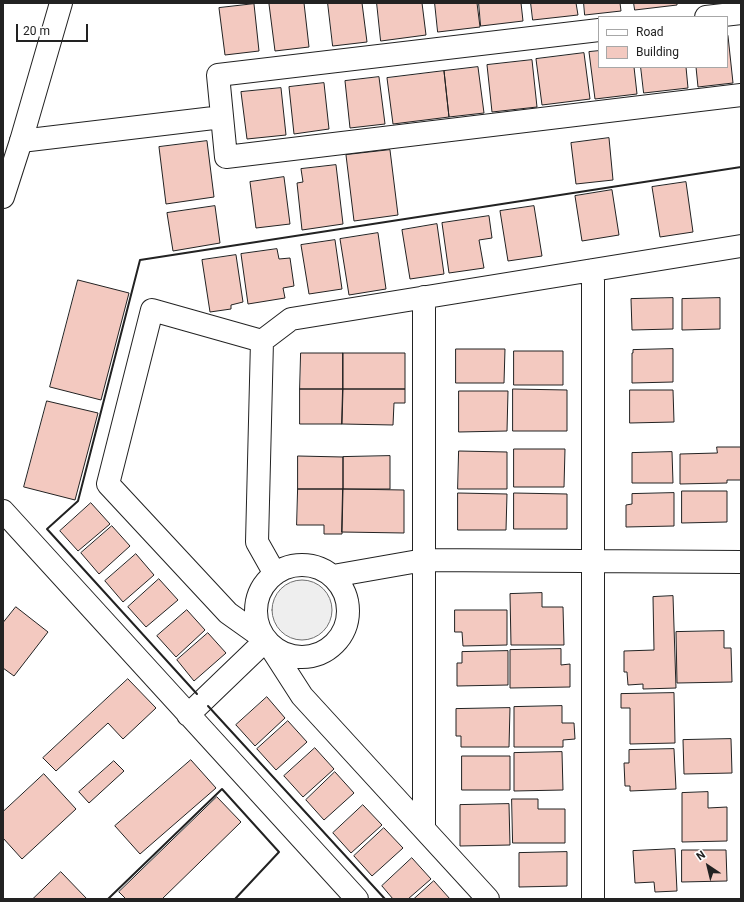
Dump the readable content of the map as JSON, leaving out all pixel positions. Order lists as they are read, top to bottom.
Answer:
{
  "legend": ["Road", "Building"],
  "scale_bar": "20 m",
  "north": "top left"
}
